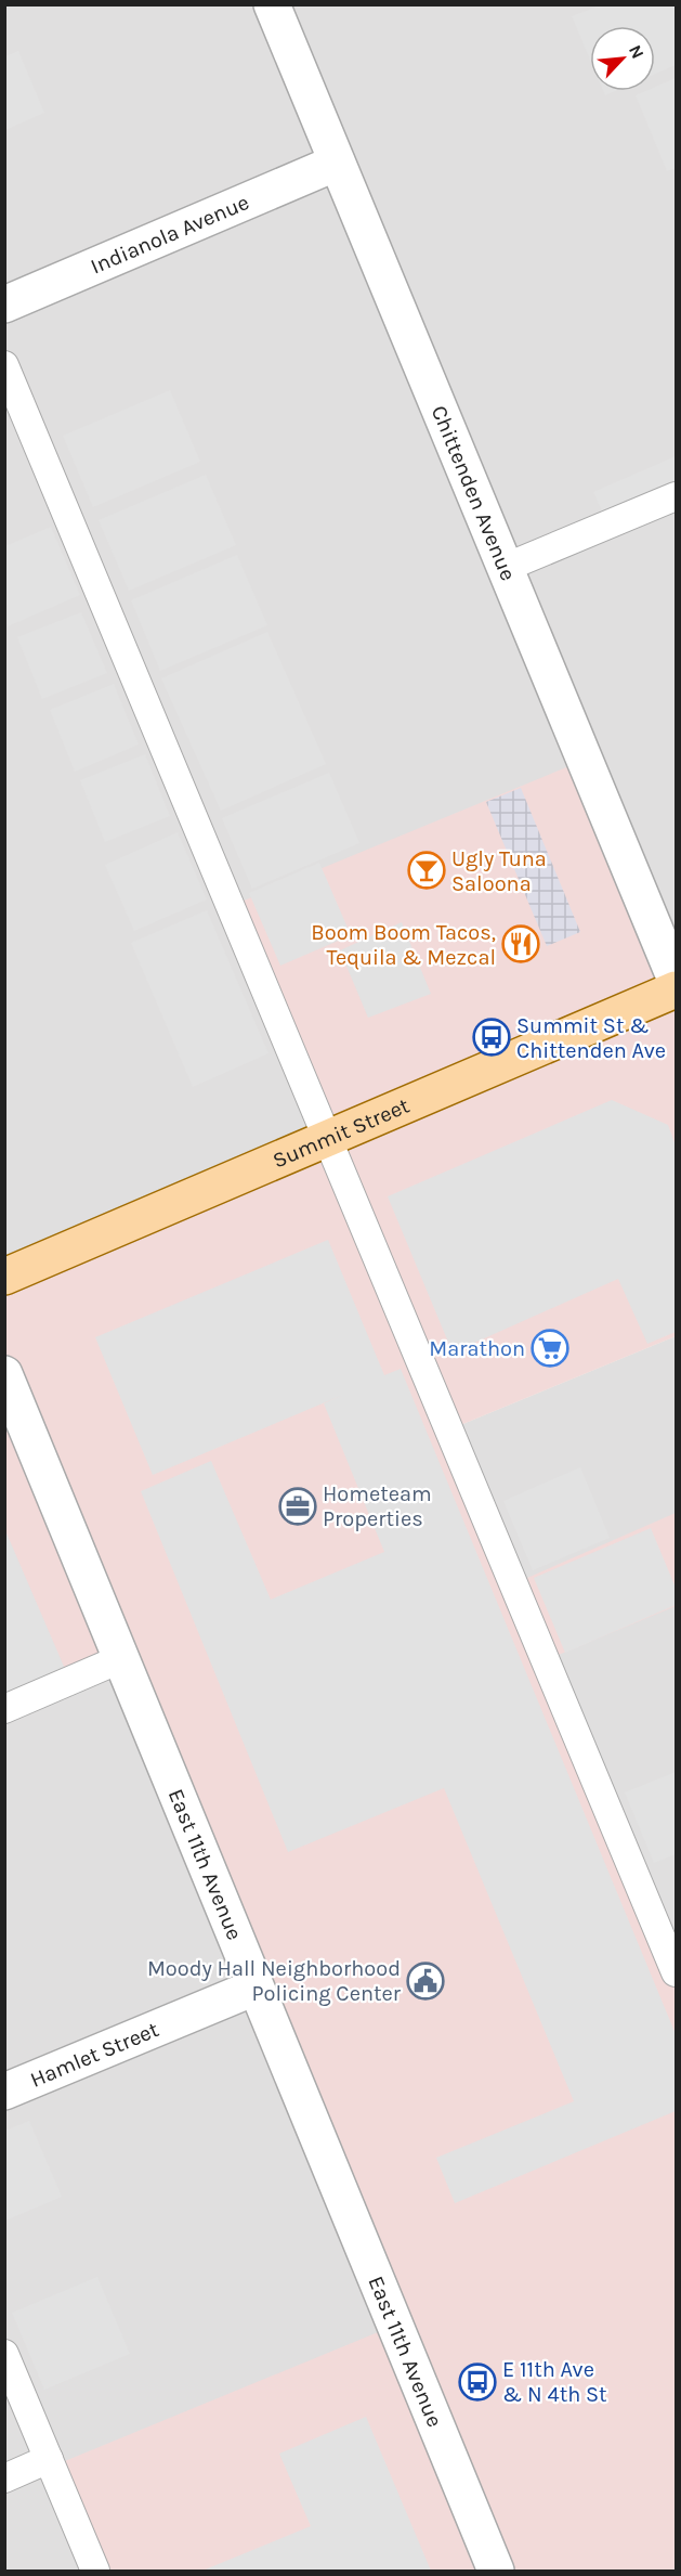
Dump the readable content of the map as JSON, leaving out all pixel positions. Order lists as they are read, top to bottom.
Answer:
{
  "streets": {
    "main road": ["Summit Street"],
    "street": [
      "Indianola Avenue",
      "Chittenden Avenue",
      "East 11th Avenue",
      "Hamlet Street"
    ]
  },
  "crossings": [
    ["Indianola Avenue", "Chittenden Avenue"],
    ["East 11th Avenue", "Hamlet Street"]
  ],
  "places": {
    "bar": ["Ugly Tuna Saloona"],
    "restaurant": ["Boom Boom Tacos, Tequila & Mezcal"],
    "bus stop": ["Summit St & Chittenden Ave", "E 11th Ave & N 4th St"],
    "supermarket": ["Marathon"],
    "office": ["Hometeam Properties"],
    "public building": ["Moody Hall Neighborhood Policing Center"]
  },
  "north": "top right"
}
